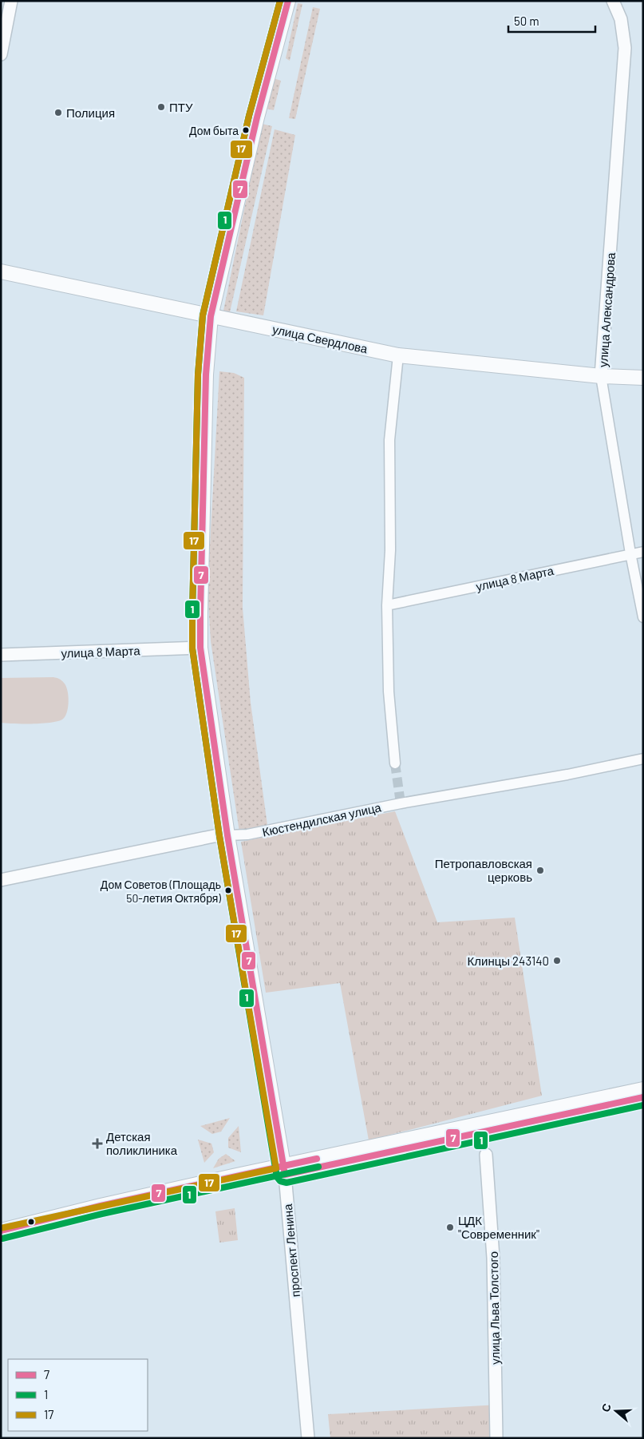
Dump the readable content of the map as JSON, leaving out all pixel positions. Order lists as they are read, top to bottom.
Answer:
{
  "streets": {
    "main road": ["улица Свердлова", "проспект Ленина"],
    "street": [
      "улица Александрова",
      "улица 8 Марта",
      "Кюстендилская улица",
      "улица Льва Толстого"
    ]
  },
  "crossings": [
    ["улица Александрова", "улица Свердлова"],
    ["улица Александрова", "улица 8 Марта"],
    ["улица Свердлова", "проспект Ленина"],
    ["улица 8 Марта", "проспект Ленина"],
    ["Кюстендилская улица", "проспект Ленина"]
  ],
  "places": {
    "other": [
      "ПТУ",
      "Полиция",
      "Дом быта",
      "Петропавловская церковь",
      "Дом Советов (Площадь 50‐летия Октября)",
      "Клинцы 243140",
      "ЦДК \"Современник\""
    ],
    "health": ["Детская поликлиника"]
  },
  "lines": ["transit line 7", "transit line 1", "transit line 17"],
  "legend": ["7", "1", "17"],
  "scale_bar": "50 m",
  "north": "left"
}
